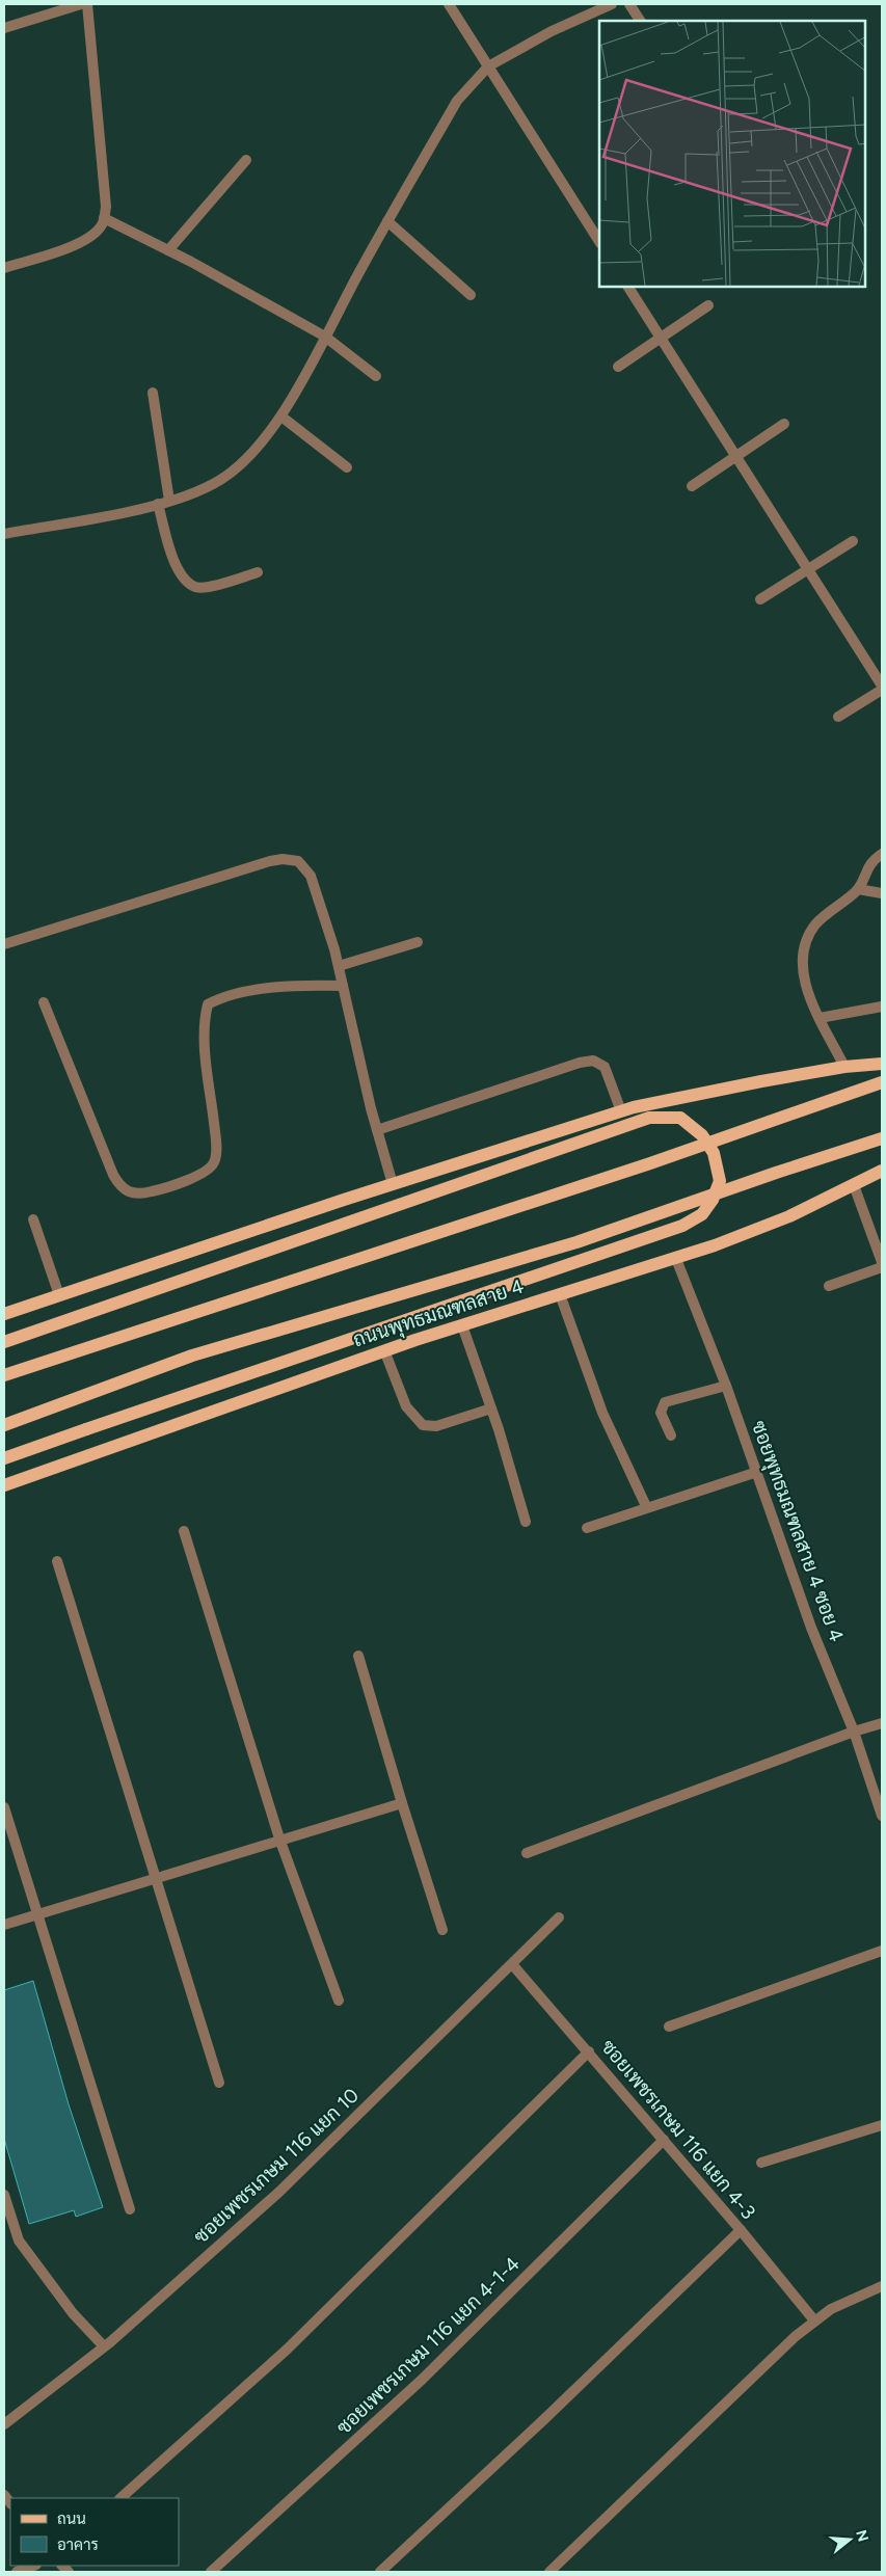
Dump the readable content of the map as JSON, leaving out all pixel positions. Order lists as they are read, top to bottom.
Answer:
{
  "streets": {
    "main road": ["ถนนพุทธมณฑลสาย 4"],
    "street": [
      "ซอยพุทธมณฑลสาย 4 ซอย 4",
      "ซอยเพชรเกษม 116 แยก 4-3",
      "ซอยเพชรเกษม 116 แยก 10",
      "ซอยเพชรเกษม 116 แยก 4-1-4"
    ]
  },
  "crossings": [
    ["ถนนพุทธมณฑลสาย 4", "ซอยพุทธมณฑลสาย 4 ซอย 4"],
    ["ซอยเพชรเกษม 116 แยก 4-3", "ซอยเพชรเกษม 116 แยก 10"],
    ["ซอยเพชรเกษม 116 แยก 4-3", "ซอยเพชรเกษม 116 แยก 4-1-4"]
  ],
  "legend": ["ถนน", "อาคาร"],
  "north": "right"
}
